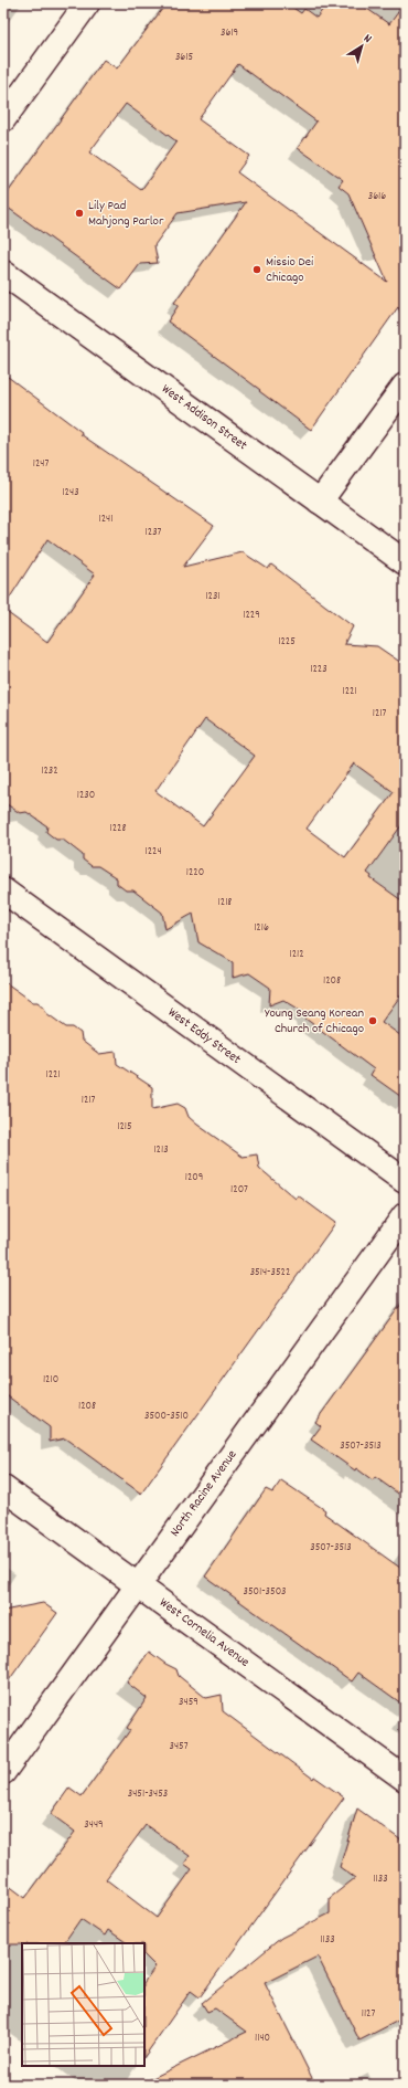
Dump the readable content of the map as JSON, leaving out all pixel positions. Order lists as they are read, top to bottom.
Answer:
{
  "streets": {
    "street": [
      "West Addison Street",
      "West Eddy Street",
      "North Racine Avenue",
      "West Cornelia Avenue"
    ]
  },
  "crossings": [
    ["North Racine Avenue", "West Cornelia Avenue"]
  ],
  "places": ["Lily Pad Mahjong Parlor", "Missio Dei Chicago", "Young Seang Korean Church of Chicago"],
  "house_numbers": [
    "3619",
    "3615",
    "3616",
    "1247",
    "1243",
    "1241",
    "1237",
    "1231",
    "1229",
    "1225",
    "1223",
    "1221",
    "1217",
    "1232",
    "1230",
    "1228",
    "1224",
    "1220",
    "1218",
    "1216",
    "1212",
    "1208",
    "1221",
    "1217",
    "1215",
    "1213",
    "1209",
    "1207",
    "3514-3522",
    "1210",
    "1208",
    "3500-3510",
    "3507-3513",
    "3507-3513",
    "3501-3503",
    "3459",
    "3457",
    "3451-3453",
    "3449",
    "1133",
    "1133",
    "1127",
    "1140"
  ],
  "north": "top right"
}
